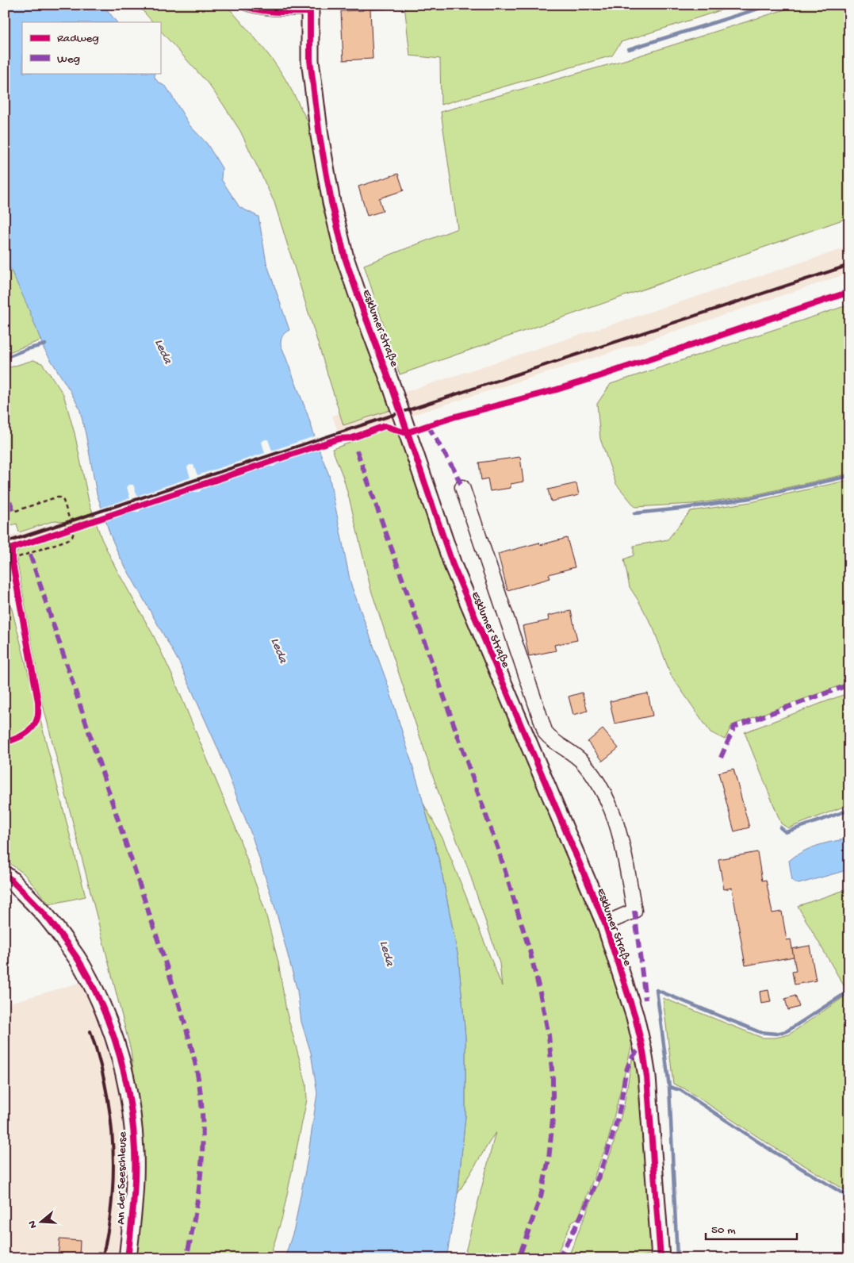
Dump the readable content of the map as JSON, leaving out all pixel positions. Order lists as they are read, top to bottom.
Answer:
{
  "streets": {
    "street": ["Esklumer Straße", "An der Seeschleuse"]
  },
  "water": ["Leda"],
  "legend": ["Radweg", "Weg"],
  "scale_bar": "50 m",
  "north": "left"
}
